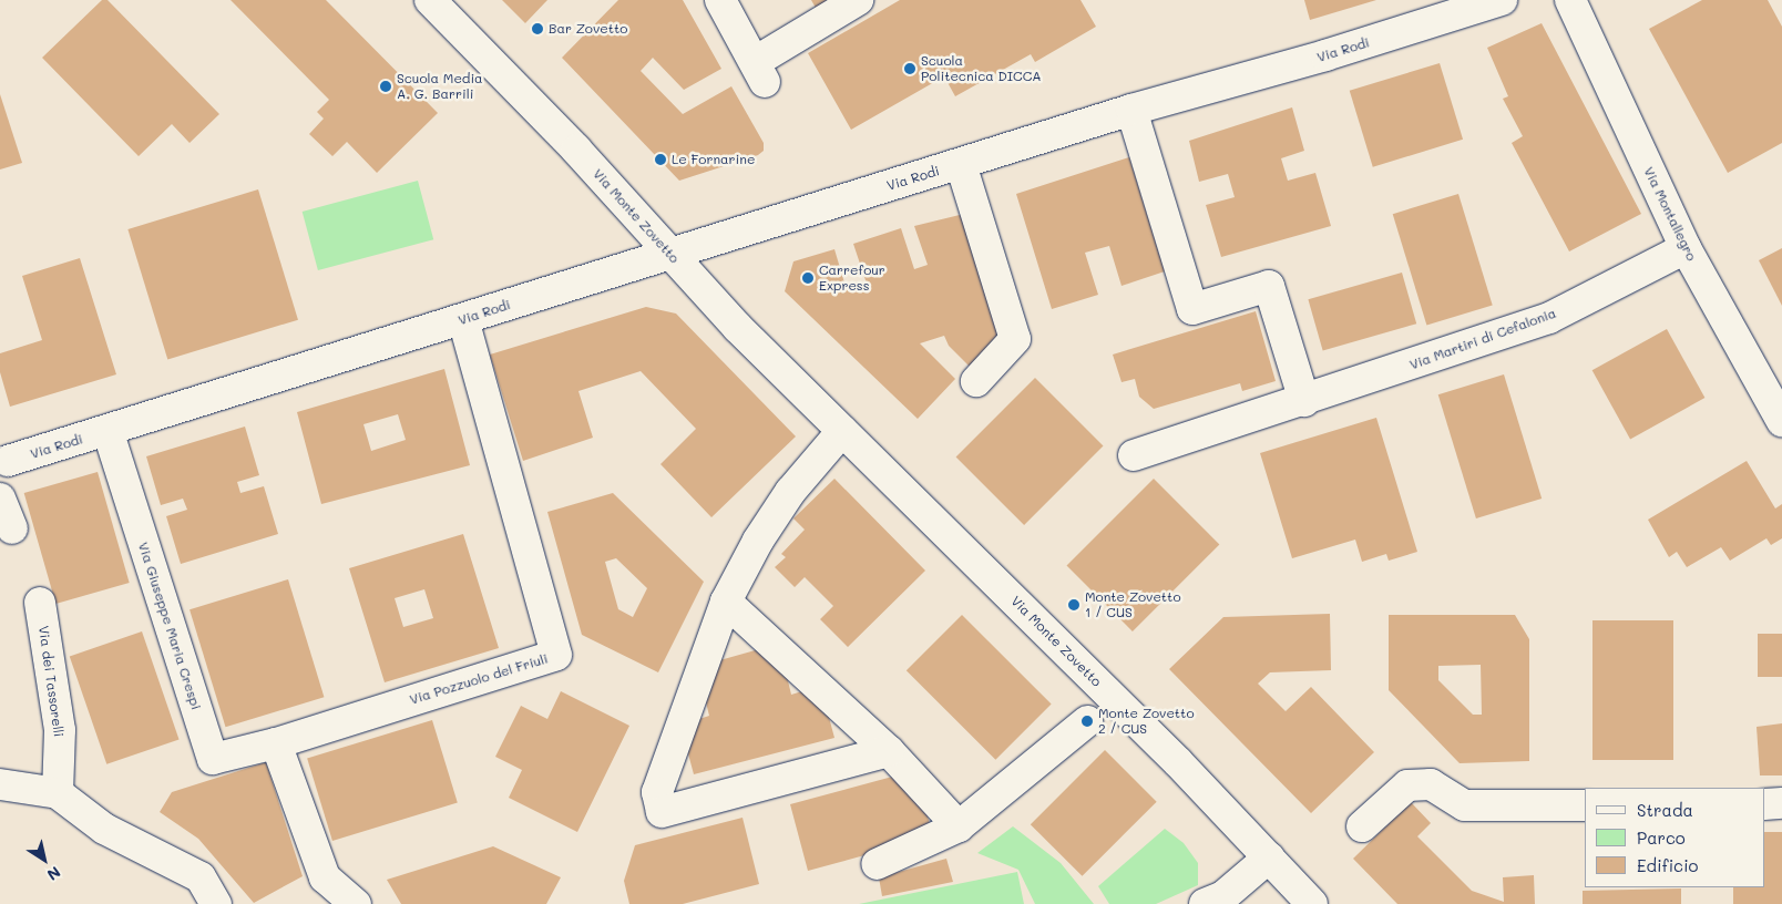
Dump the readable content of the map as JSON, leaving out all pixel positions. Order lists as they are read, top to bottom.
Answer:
{
  "streets": {
    "street": [
      "Via Rodi",
      "Via Montallegro",
      "Via Monte Zovetto",
      "Via Martiri di Cefalonia",
      "Via Giuseppe Maria Crespi",
      "Via Pozzuolo del Friuli",
      "Via dei Tassorelli"
    ]
  },
  "crossings": [
    ["Via Rodi", "Via Monte Zovetto"],
    ["Via Rodi", "Via Giuseppe Maria Crespi"],
    ["Via Rodi", "Via Pozzuolo del Friuli"],
    ["Via Montallegro", "Via Martiri di Cefalonia"],
    ["Via Giuseppe Maria Crespi", "Via Pozzuolo del Friuli"]
  ],
  "places": [
    "Bar Zovetto",
    "Scuola Politecnica DICCA",
    "Scuola Media A. G. Barrili",
    "Le Fornarine",
    "Carrefour Express",
    "Monte Zovetto 1 / CUS",
    "Monte Zovetto 2 / CUS"
  ],
  "legend": ["Strada", "Parco", "Edificio"],
  "north": "bottom right"
}
